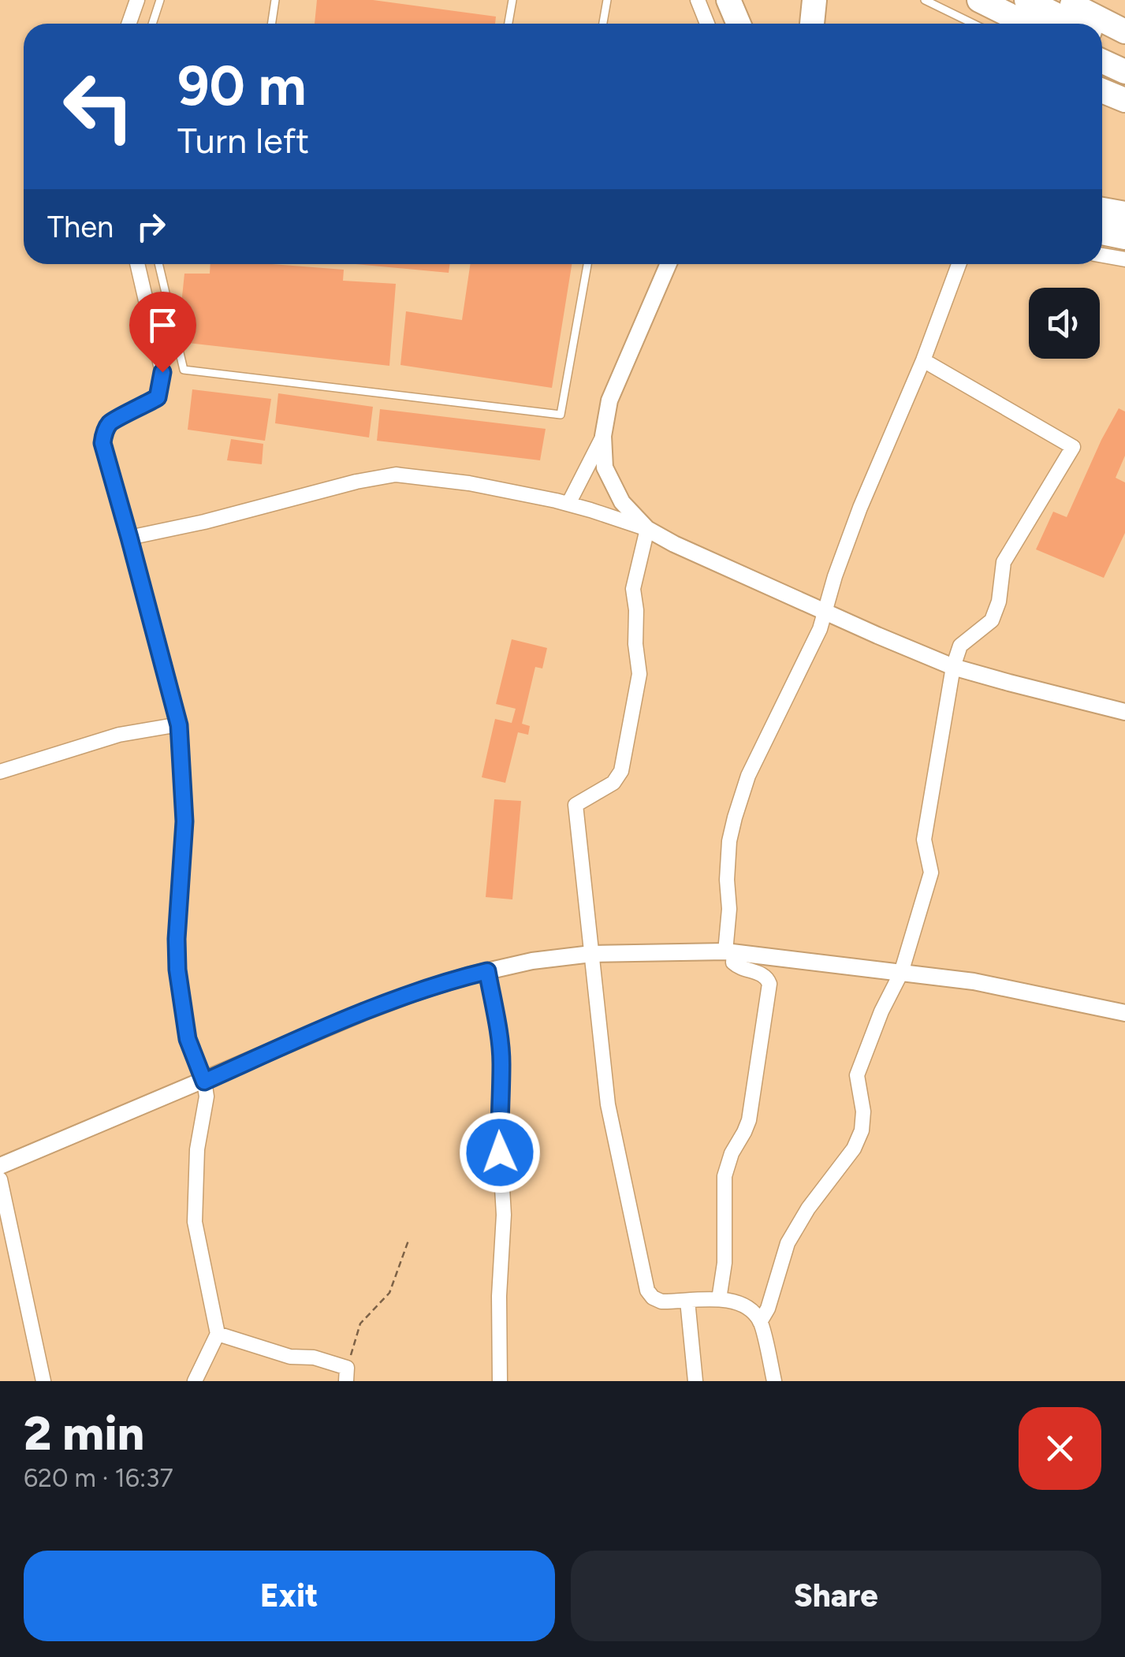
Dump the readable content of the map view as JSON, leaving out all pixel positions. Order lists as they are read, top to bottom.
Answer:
{
  "page": {
    "turn": ["90 m", "Turn left"],
    "then": "Then",
    "heading": ["2 min", "620 m · 16:37"],
    "buttons": ["Exit", "Share"]
  }
}
